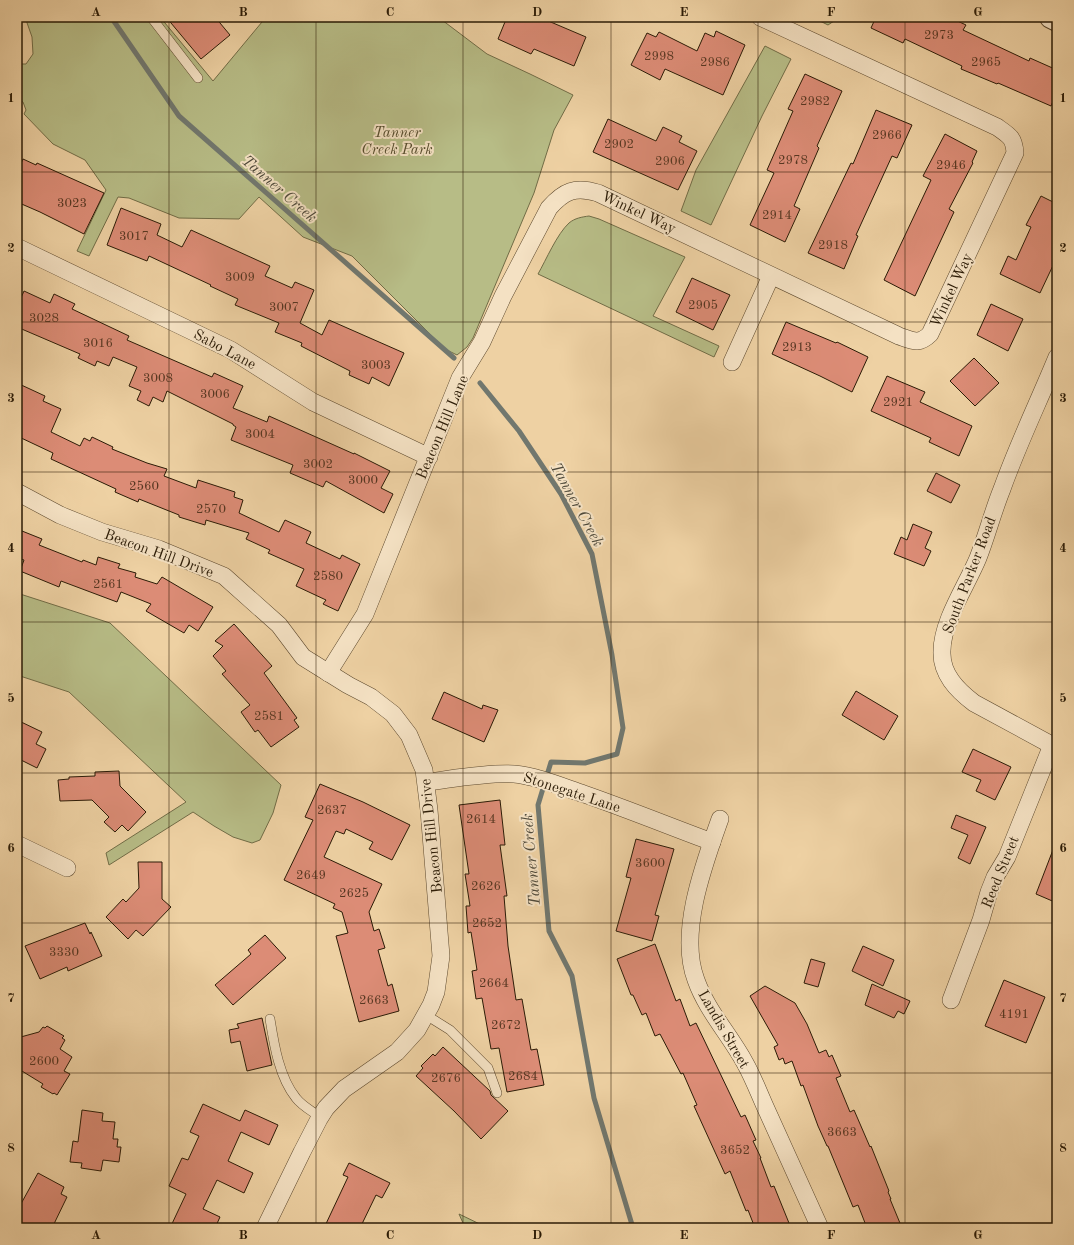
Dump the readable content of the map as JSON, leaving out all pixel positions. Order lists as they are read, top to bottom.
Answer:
{
  "streets": {
    "street": [
      "Winkel Way",
      "Sabo Lane",
      "Beacon Hill Lane",
      "Beacon Hill Drive",
      "South Parker Road",
      "Stonegate Lane",
      "Reed Street",
      "Landis Street"
    ]
  },
  "crossings": [
    ["Winkel Way", "Beacon Hill Lane"],
    ["Sabo Lane", "Beacon Hill Lane"],
    ["Beacon Hill Lane", "Beacon Hill Drive"],
    ["Beacon Hill Drive", "Stonegate Lane"],
    ["South Parker Road", "Reed Street"],
    ["Stonegate Lane", "Landis Street"]
  ],
  "water": ["Tanner Creek"],
  "parks": ["Tanner Creek Park"],
  "house_numbers": [
    "2973",
    "2998",
    "2986",
    "2965",
    "2982",
    "2966",
    "2902",
    "2978",
    "2906",
    "2946",
    "3023",
    "2914",
    "3017",
    "2918",
    "3009",
    "2905",
    "3007",
    "3028",
    "3016",
    "2913",
    "3003",
    "3008",
    "3006",
    "2921",
    "3004",
    "3002",
    "3000",
    "2560",
    "2570",
    "2580",
    "2561",
    "2581",
    "2637",
    "2614",
    "3600",
    "2649",
    "2626",
    "2625",
    "2652",
    "3330",
    "2664",
    "2663",
    "4191",
    "2672",
    "2600",
    "2684",
    "2676",
    "3663",
    "3652"
  ],
  "grid": {
    "columns": [
      "A",
      "B",
      "C",
      "D",
      "E",
      "F",
      "G"
    ],
    "rows": [
      "1",
      "2",
      "3",
      "4",
      "5",
      "6",
      "7",
      "8"
    ]
  }
}
